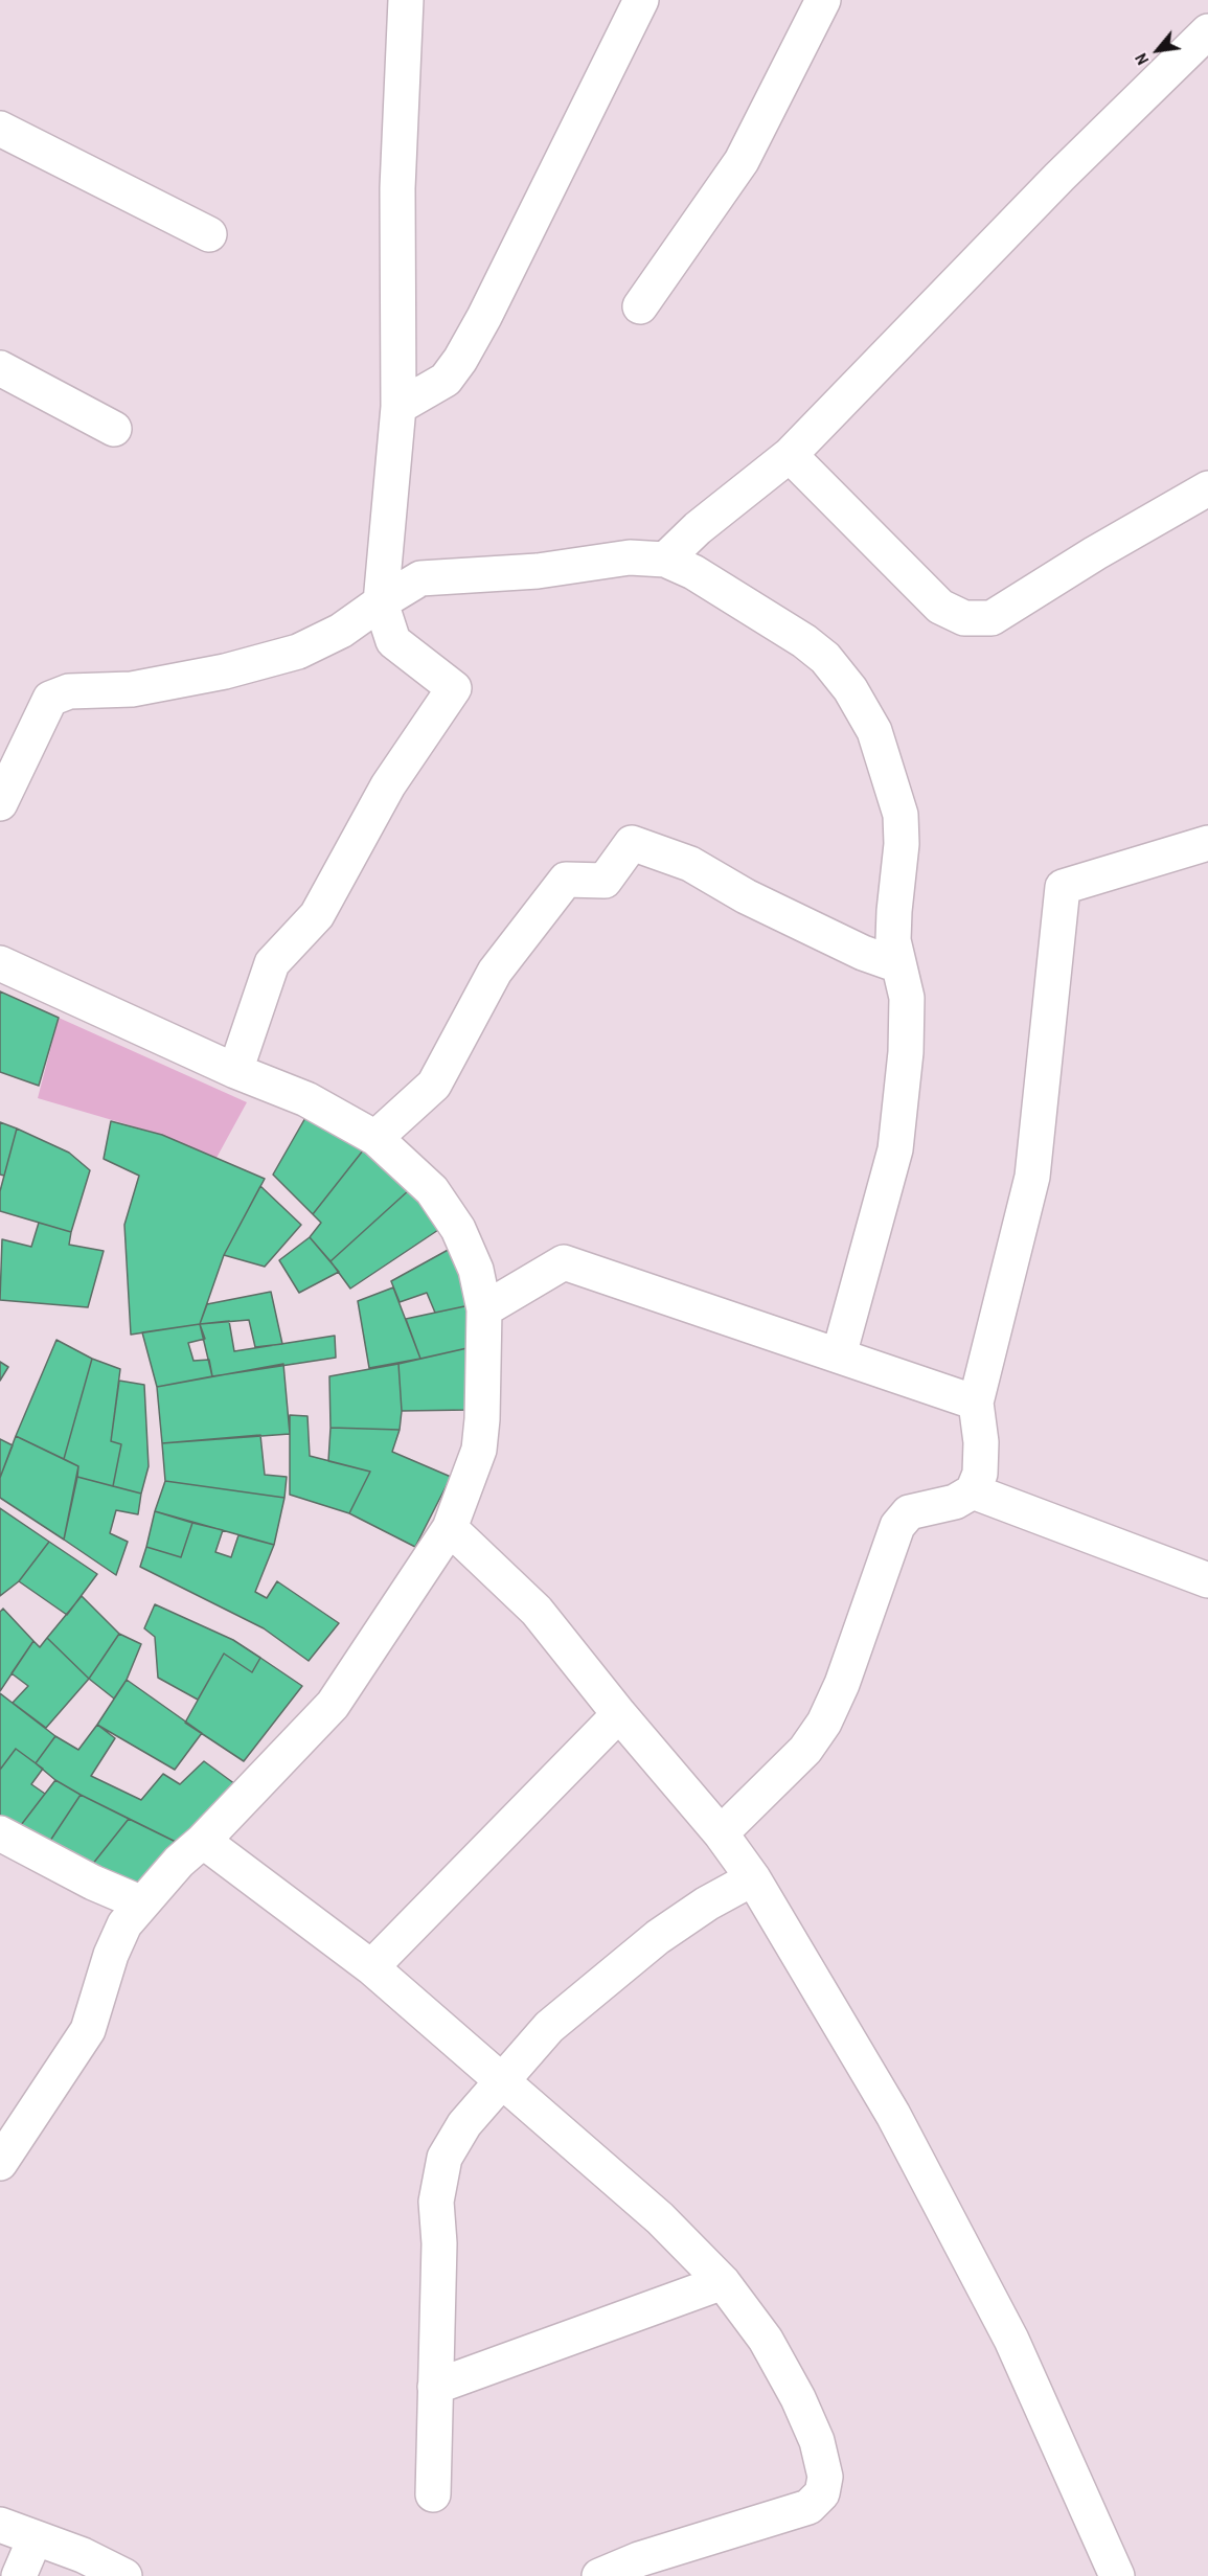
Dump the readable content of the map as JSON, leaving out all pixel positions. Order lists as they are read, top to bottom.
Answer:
{
  "north": "bottom left"
}
